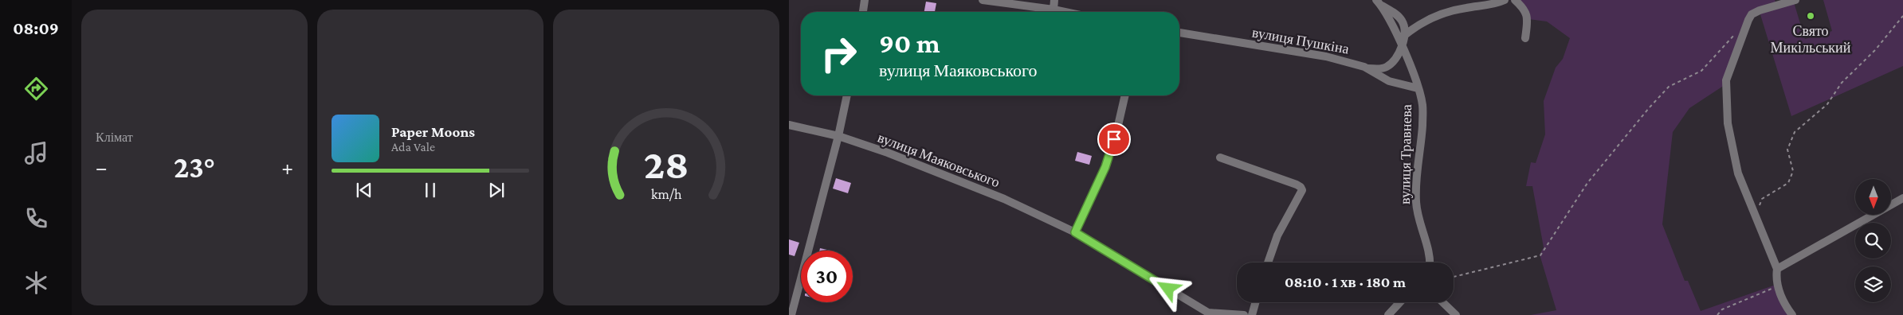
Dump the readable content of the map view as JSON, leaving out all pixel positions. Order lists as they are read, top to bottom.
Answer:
{
  "streets": {
    "street": ["вулиця Пушкіна", "вулиця Травнева", "вулиця Маяковського"]
  },
  "crossings": [
    ["вулиця Пушкіна", "вулиця Травнева"]
  ],
  "places": ["Свято Микільський"],
  "north": "bottom",
  "page": {
    "tabs": "08:09",
    "tile": "Клімат",
    "turn": ["90 m", "вулиця Маяковського"],
    "song": ["Paper Moons", "Ada Vale"],
    "heat": ["−", "23°", "+"],
    "limit": "30",
    "trip": "08:10 · 1 хв · 180 m",
    "gauge": ["28", "km/h"]
  }
}
